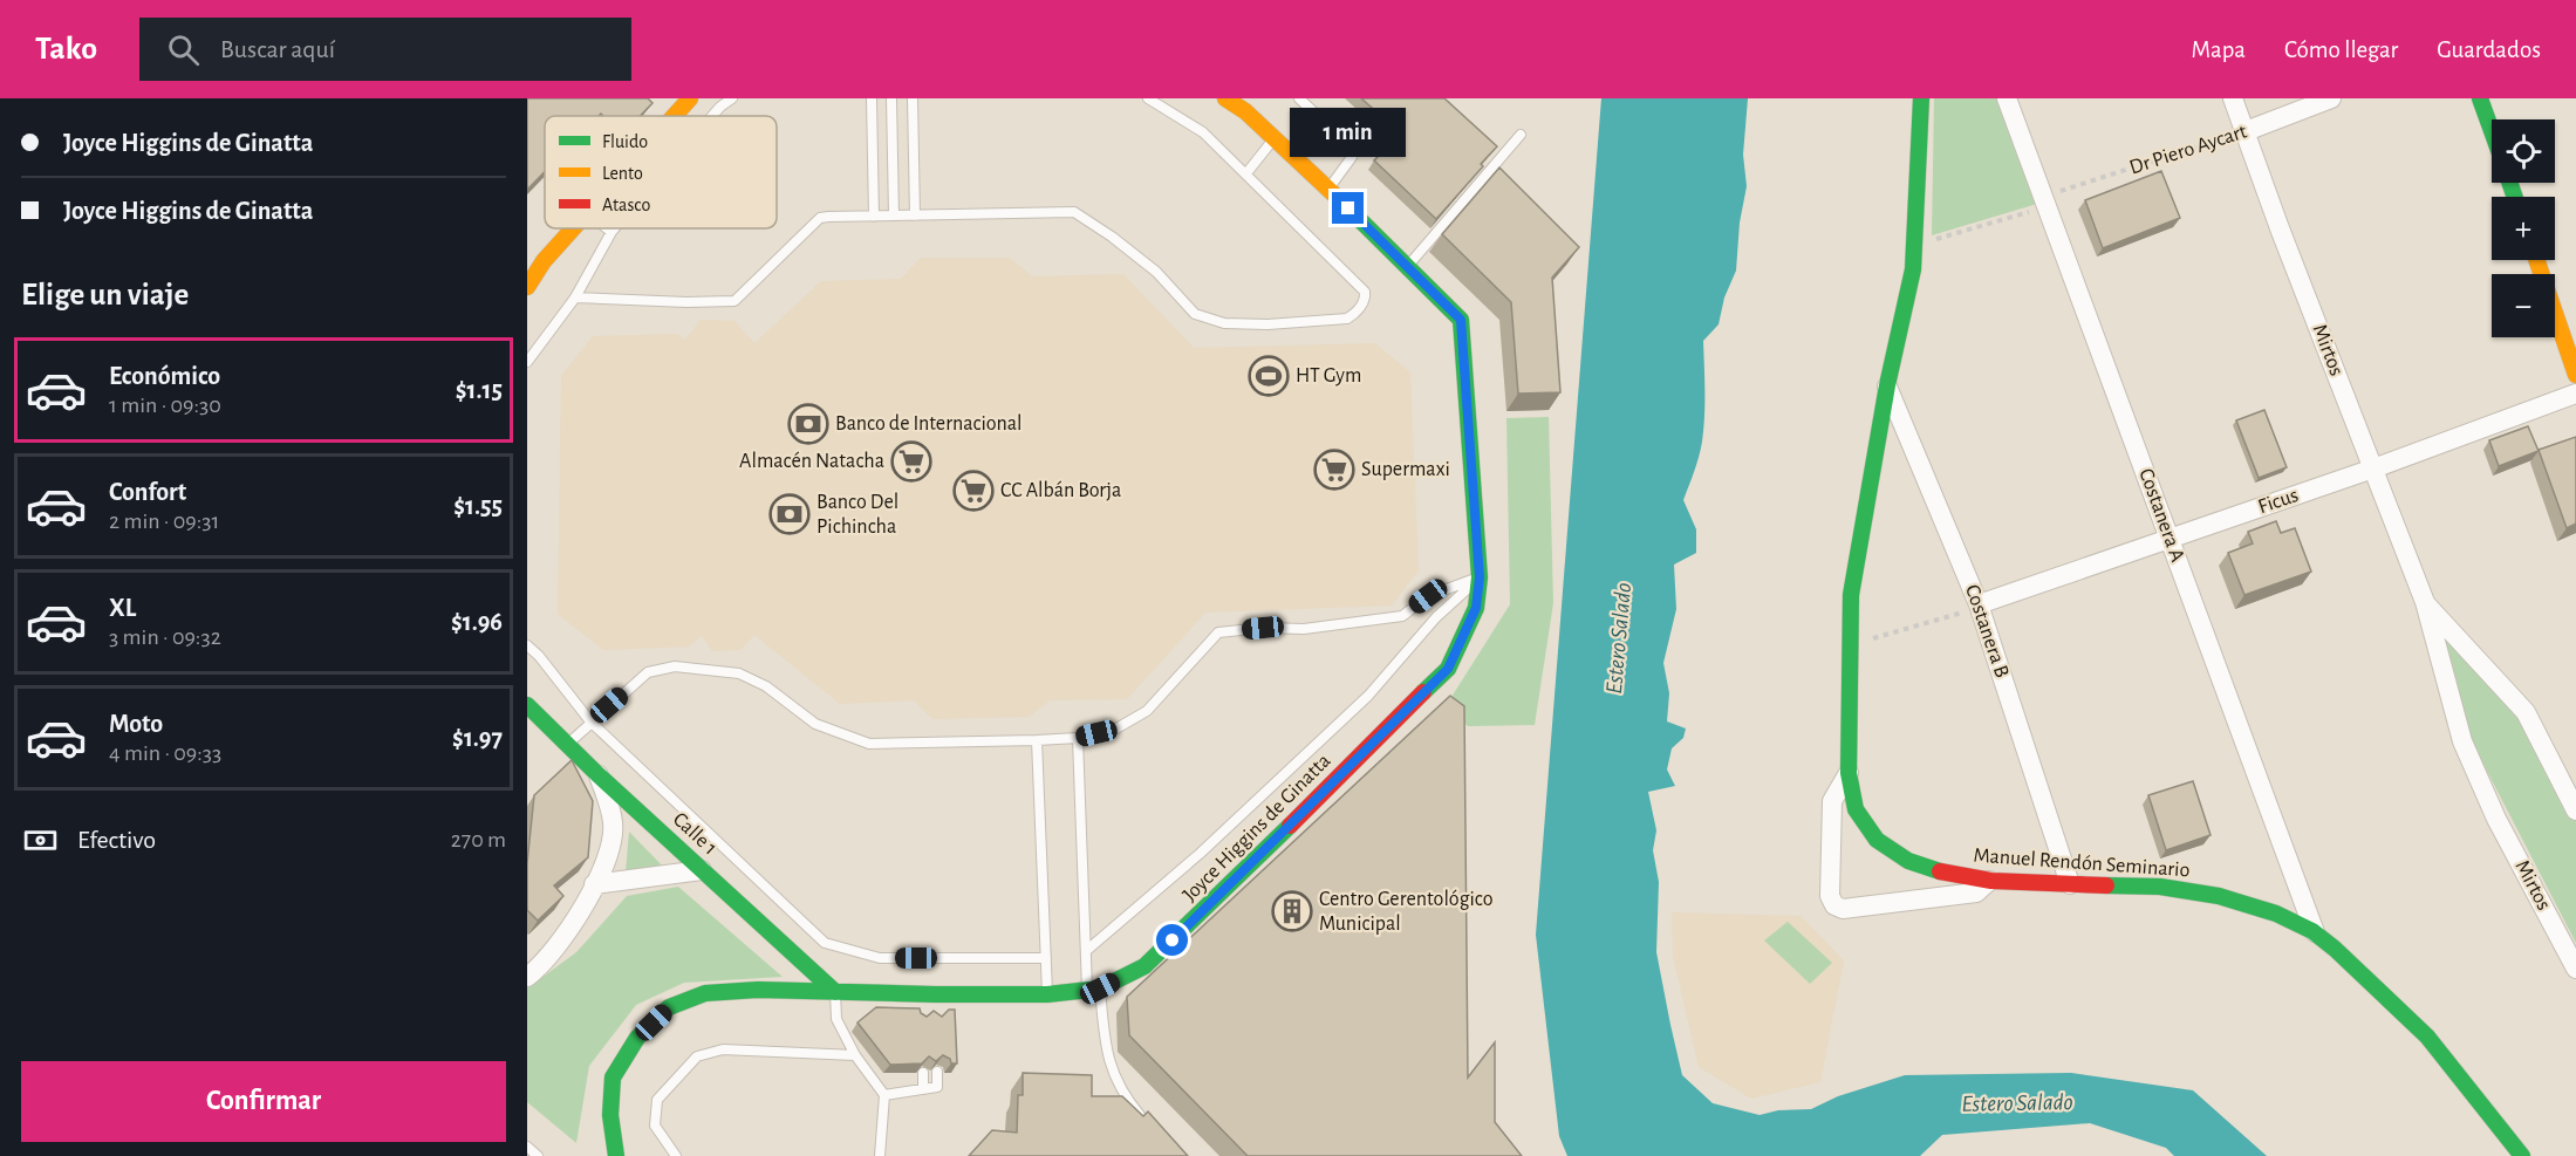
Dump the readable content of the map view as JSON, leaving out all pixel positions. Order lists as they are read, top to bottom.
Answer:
{
  "streets": {
    "street": [
      "Dr Piero Aycart",
      "Mirtos",
      "Ficus",
      "Costanera A",
      "Costanera B",
      "Joyce Higgins de Ginatta",
      "Calle 1",
      "Manuel Rendón Seminario"
    ]
  },
  "crossings": [
    ["Dr Piero Aycart", "Mirtos"],
    ["Dr Piero Aycart", "Costanera A"],
    ["Dr Piero Aycart", "Manuel Rendón Seminario"],
    ["Mirtos", "Ficus"],
    ["Ficus", "Costanera A"],
    ["Ficus", "Costanera B"],
    ["Costanera A", "Manuel Rendón Seminario"],
    ["Costanera B", "Manuel Rendón Seminario"],
    ["Joyce Higgins de Ginatta", "Calle 1"]
  ],
  "water": ["Estero Salado"],
  "places": {
    "sports": ["HT Gym"],
    "bank": ["Banco de Internacional", "Banco Del Pichincha"],
    "supermarket": ["Almacén Natacha", "Supermaxi", "CC Albán Borja"],
    "building": ["Centro Gerentológico Municipal"]
  },
  "legend": ["Fluido", "Lento", "Atasco"],
  "page": {
    "header": "Tako",
    "search": "Buscar aquí",
    "nav": ["Mapa", "Cómo llegar", "Guardados"],
    "banner": ["Joyce Higgins de Ginatta", "Joyce Higgins de Ginatta"],
    "bubble": "1 min",
    "map_buttons": ["+", "−"],
    "heading": "Elige un viaje",
    "list": [
      {
        "name": "Económico",
        "note": "1 min · 09:30",
        "value": "$1.15"
      },
      {
        "name": "Confort",
        "note": "2 min · 09:31",
        "value": "$1.55"
      },
      {
        "name": "XL",
        "note": "3 min · 09:32",
        "value": "$1.96"
      },
      {
        "name": "Moto",
        "note": "4 min · 09:33",
        "value": "$1.97"
      }
    ],
    "pay": ["Efectivo", "270 m"],
    "buttons": "Confirmar"
  }
}
